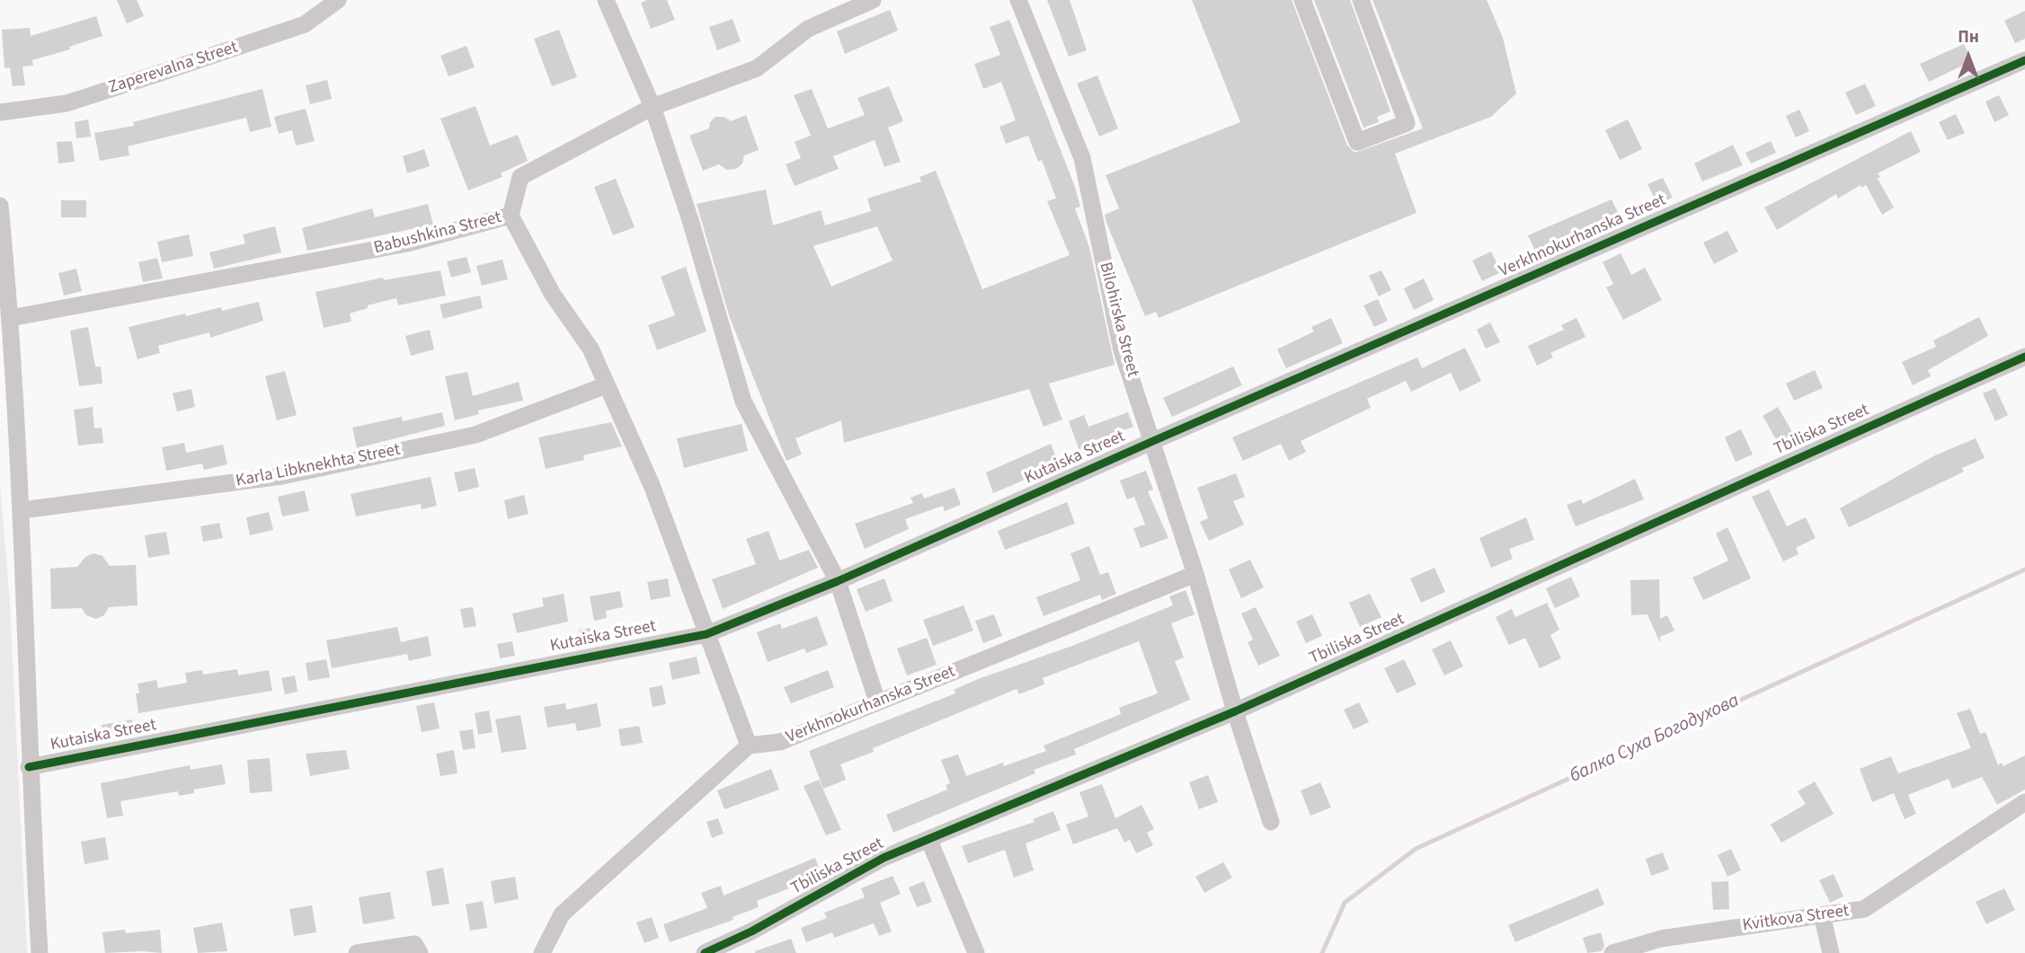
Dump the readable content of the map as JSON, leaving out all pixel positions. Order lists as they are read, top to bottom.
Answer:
{
  "streets": {
    "street": [
      "Zaperevalna Street",
      "Babushkina Street",
      "Verkhnokurhanska Street",
      "Bilohirska Street",
      "Tbiliska Street",
      "Kutaiska Street",
      "Karla Libknekhta Street",
      "Kvitkova Street"
    ]
  },
  "crossings": [
    ["Verkhnokurhanska Street", "Bilohirska Street"],
    ["Verkhnokurhanska Street", "Kutaiska Street"],
    ["Bilohirska Street", "Tbiliska Street"],
    ["Bilohirska Street", "Kutaiska Street"]
  ],
  "water": ["балка Суха Богодухова"],
  "north": "top"
}
